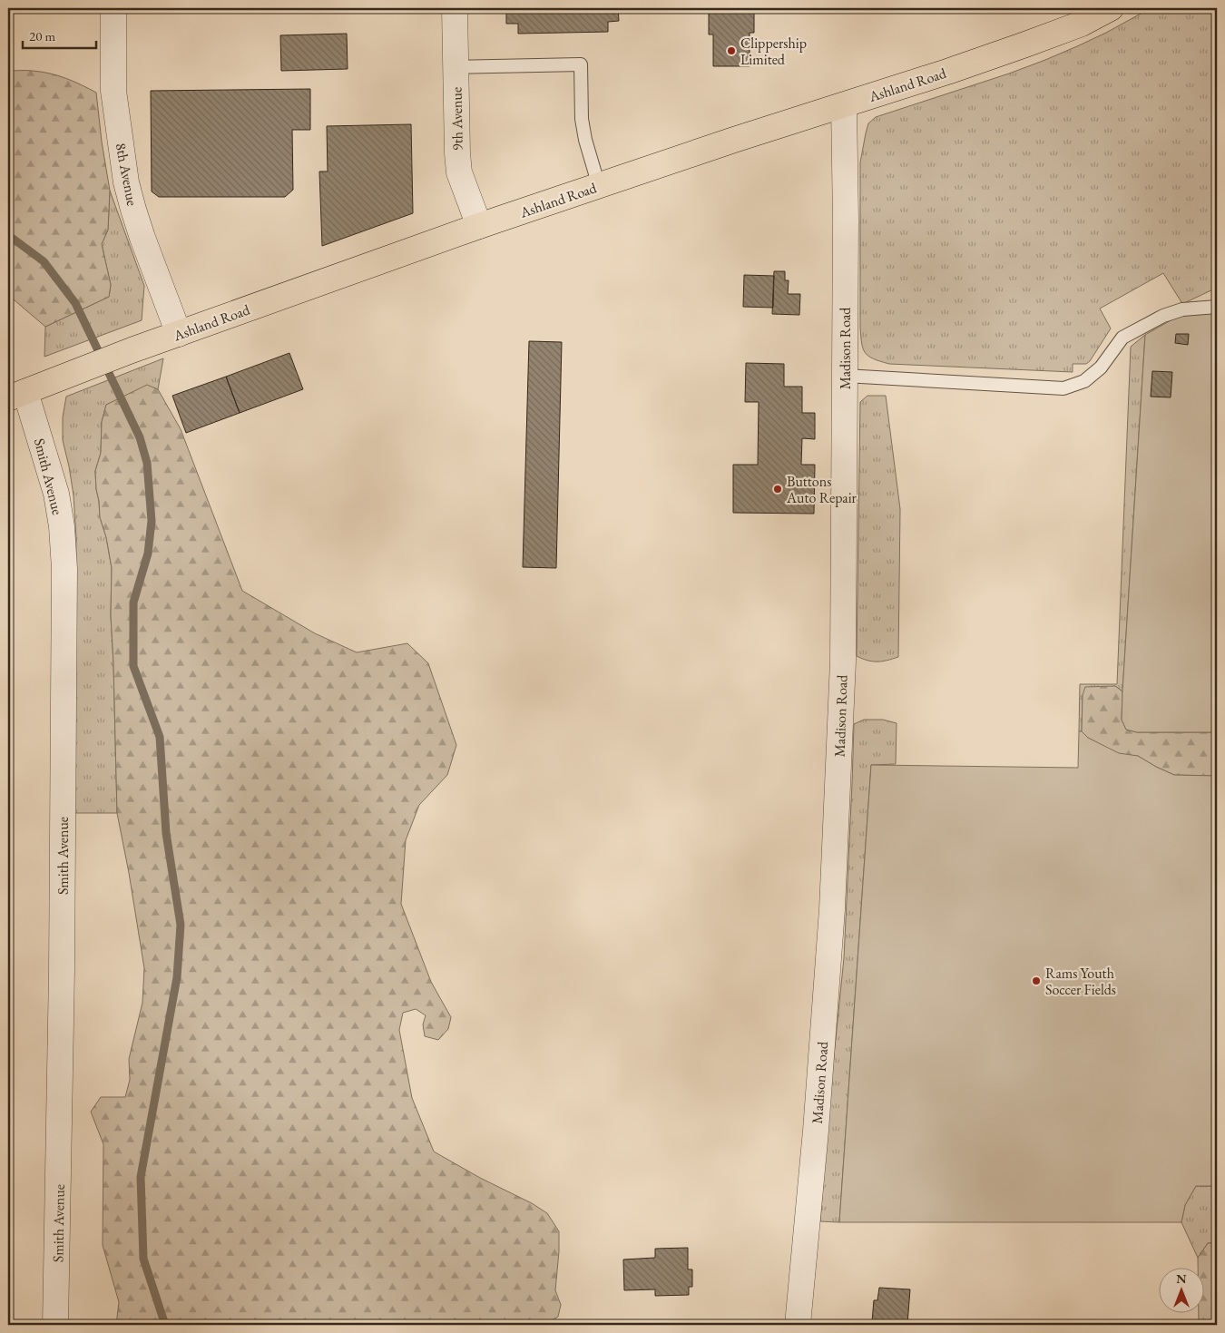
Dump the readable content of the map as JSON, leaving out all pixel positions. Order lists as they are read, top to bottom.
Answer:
{
  "streets": {
    "main road": ["Ashland Road"],
    "street": [
      "9th Avenue",
      "8th Avenue",
      "Madison Road",
      "Smith Avenue"
    ]
  },
  "crossings": [
    ["Ashland Road", "9th Avenue"],
    ["Ashland Road", "8th Avenue"],
    ["Ashland Road", "Madison Road"],
    ["Ashland Road", "Smith Avenue"]
  ],
  "places": ["Clippership Limited", "Buttons Auto Repair", "Rams Youth Soccer Fields"],
  "scale_bar": "20 m",
  "north": "top"
}
